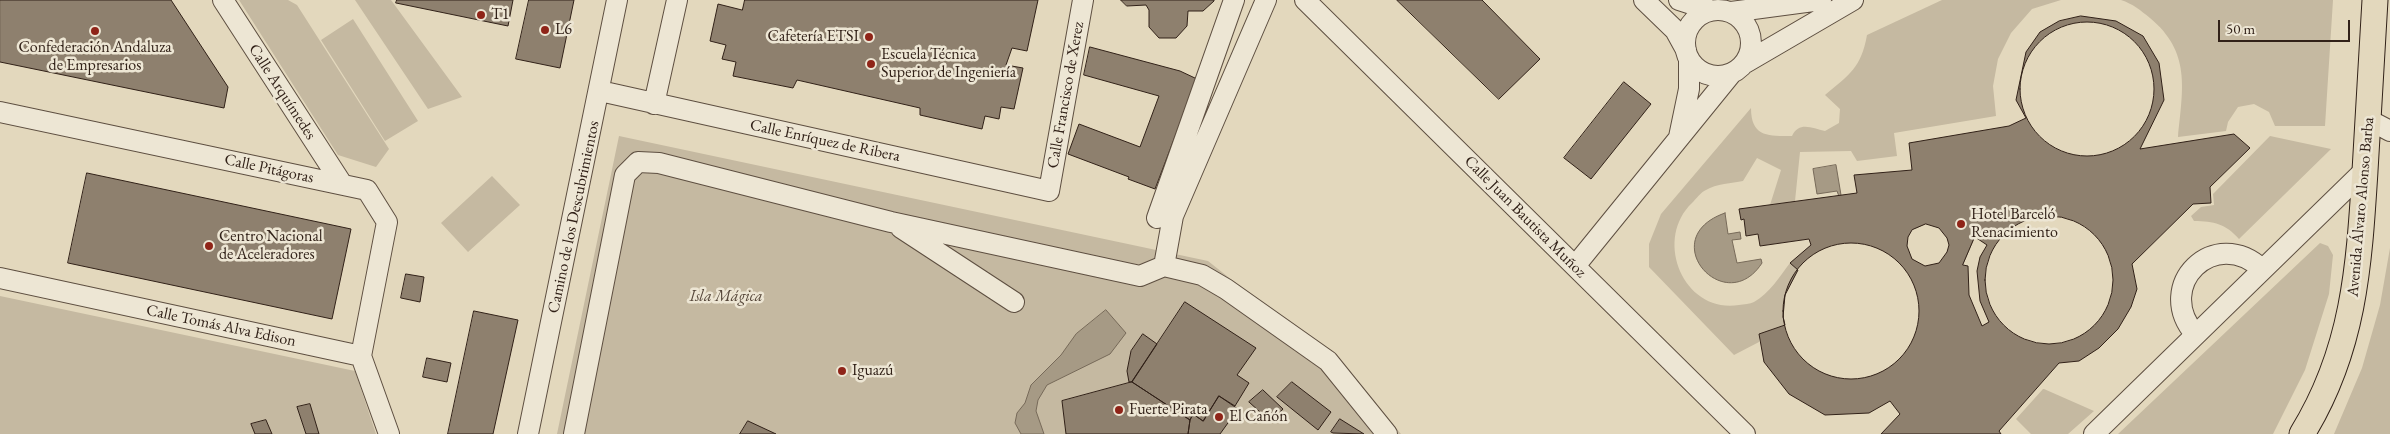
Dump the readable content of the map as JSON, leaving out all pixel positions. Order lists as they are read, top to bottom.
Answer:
{
  "streets": {
    "main road": ["Avenida Álvaro Alonso Barba"],
    "street": [
      "Calle Arquímedes",
      "Calle Francisco de Xerez",
      "Calle Enríquez de Ribera",
      "Calle Pitágoras",
      "Camino de los Descubrimientos",
      "Calle Juan Bautista Muñoz",
      "Calle Tomás Alva Edison"
    ]
  },
  "crossings": [
    ["Calle Arquímedes", "Calle Pitágoras"],
    ["Calle Francisco de Xerez", "Calle Enríquez de Ribera"],
    ["Calle Enríquez de Ribera", "Camino de los Descubrimientos"],
    ["Calle Pitágoras", "Calle Tomás Alva Edison"]
  ],
  "parks": ["Isla Mágica"],
  "places": [
    "T1",
    "L6",
    "Confederación Andaluza de Empresarios",
    "Cafetería ETSI",
    "Escuela Técnica Superior de Ingeniería",
    "Hotel Barceló Renacimiento",
    "Centro Nacional de Aceleradores",
    "Iguazú",
    "Fuerte Pirata",
    "El Cañón"
  ],
  "scale_bar": "50 m"
}
